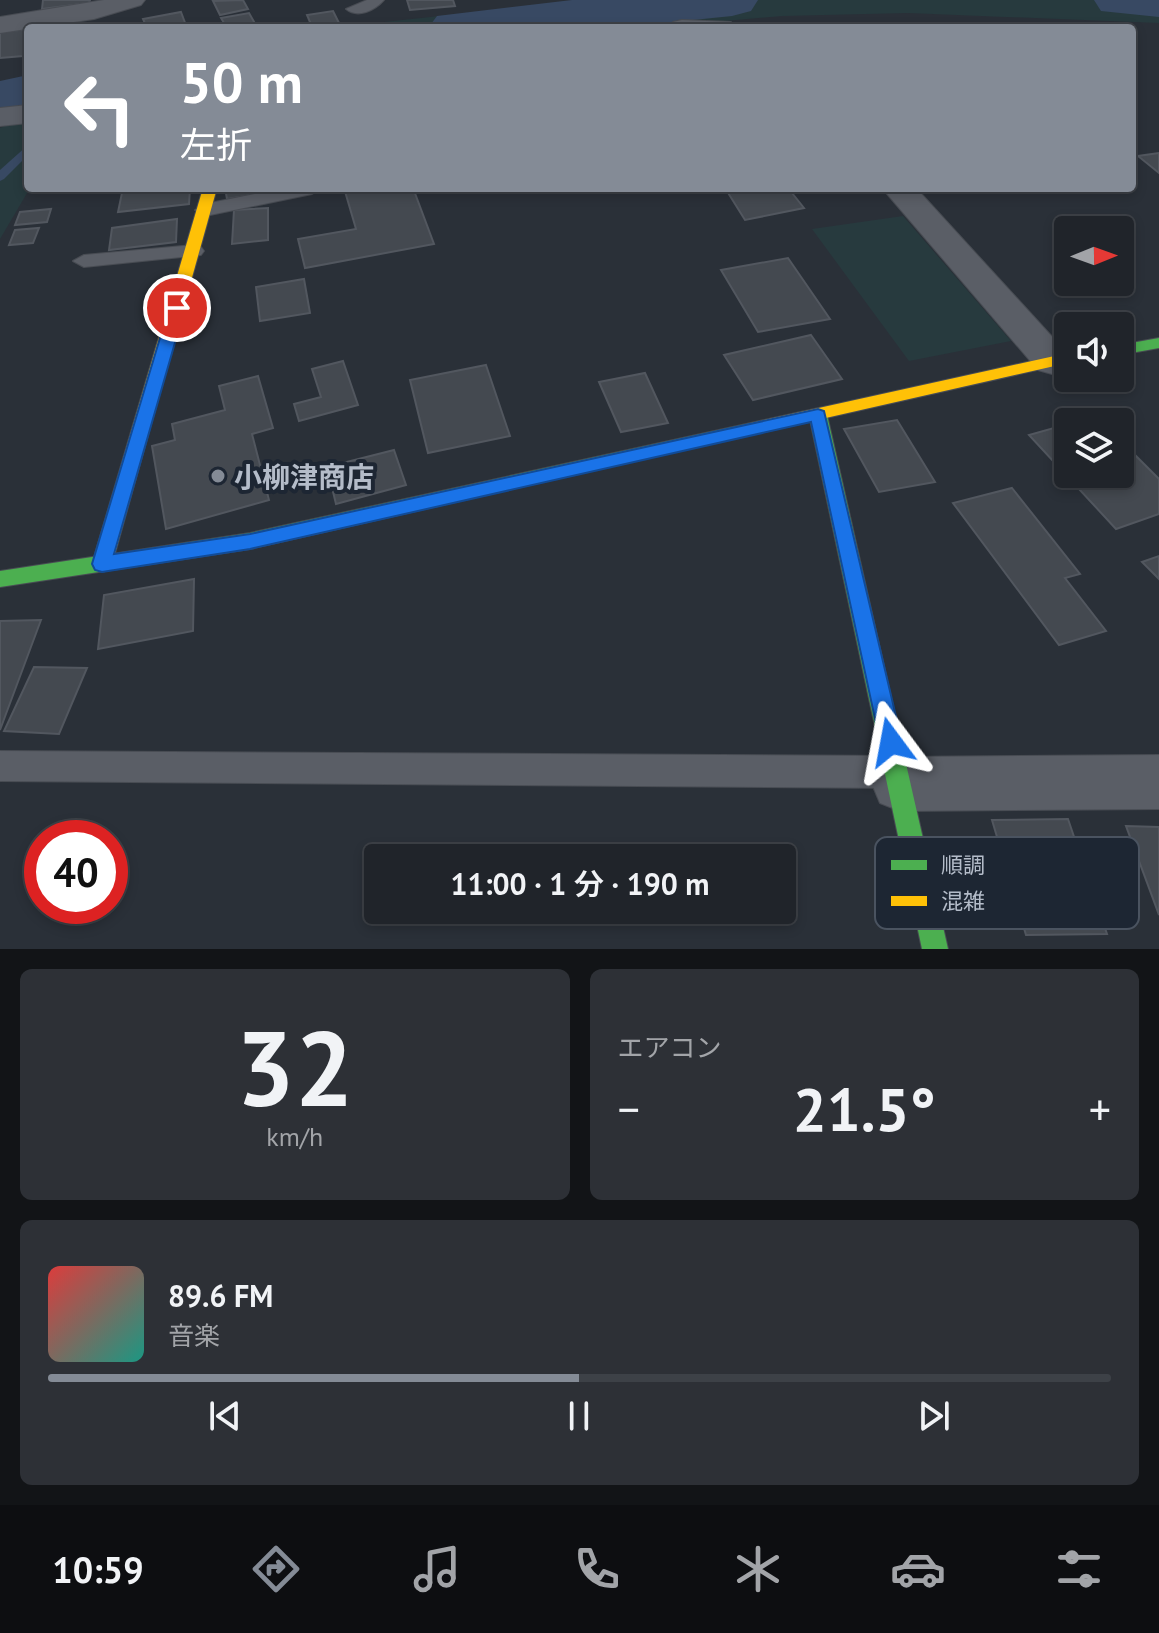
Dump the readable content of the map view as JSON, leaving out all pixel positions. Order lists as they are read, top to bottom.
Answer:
{
  "places": ["小柳津商店"],
  "legend": ["順調", "混雑"],
  "north": "right",
  "page": {
    "turn": ["50 m", "左折"],
    "limit": "40",
    "trip": "11:00 · 1 分 · 190 m",
    "tile": [
      ["32", "km/h"],
      "エアコン"
    ],
    "heat": ["−", "21.5°", "+"],
    "song": ["89.6 FM", "音楽"],
    "tabs": "10:59"
  }
}
